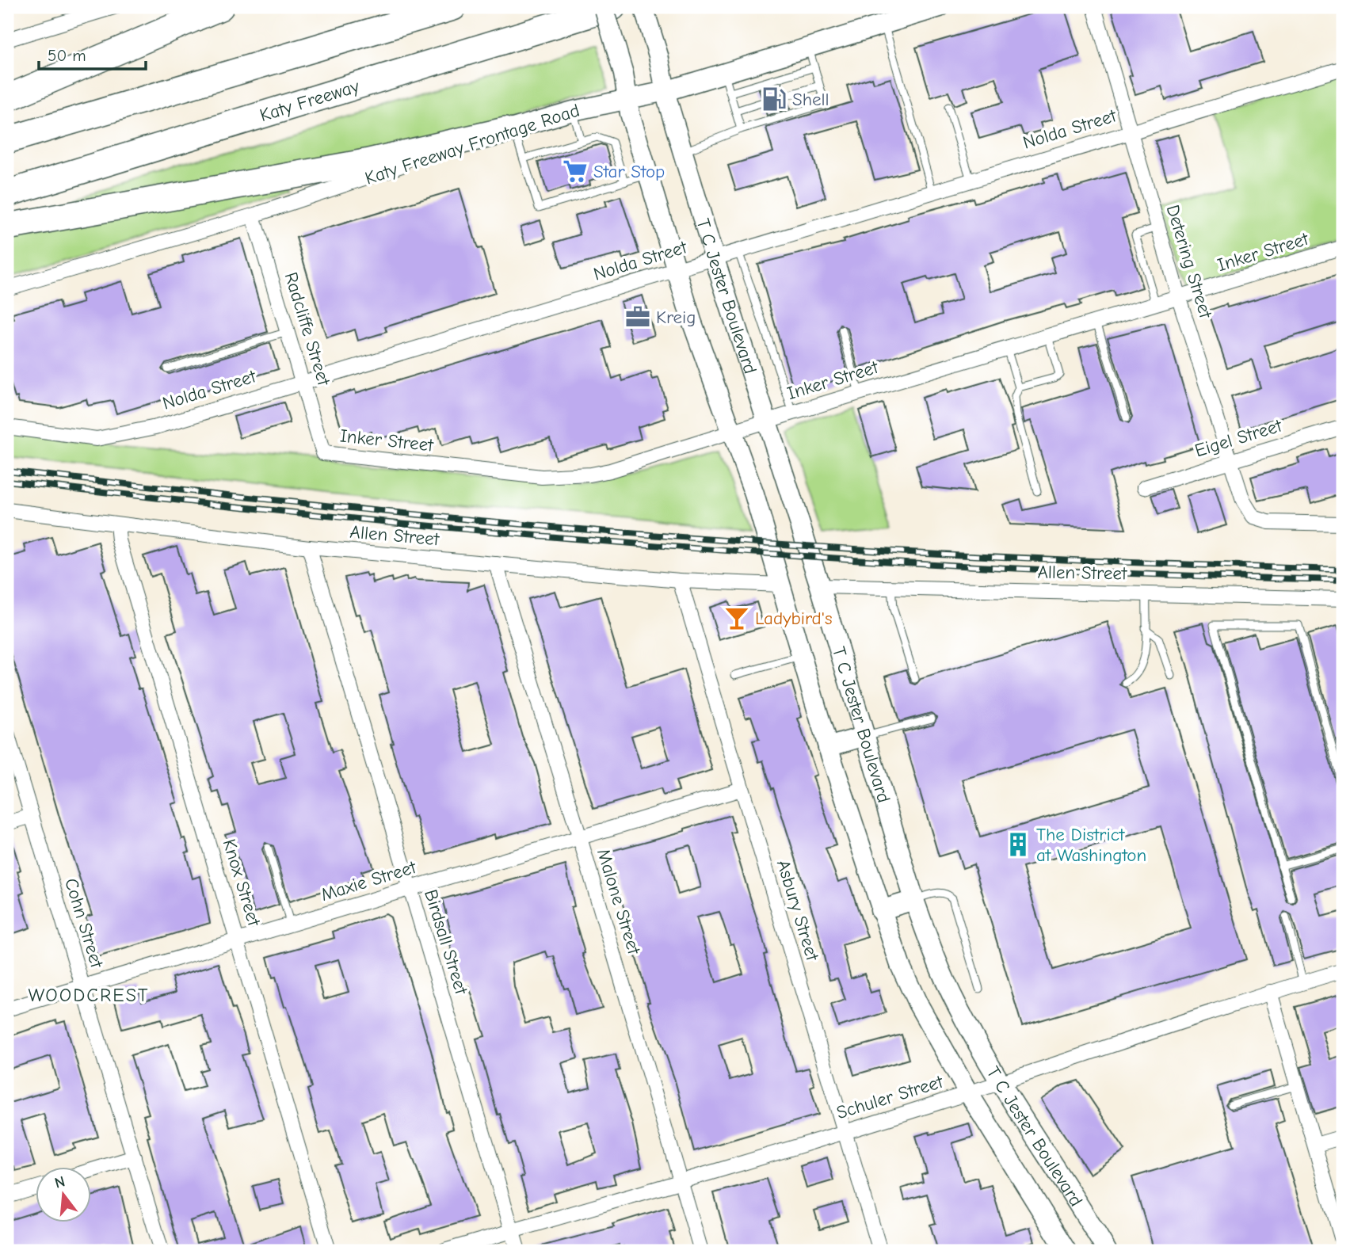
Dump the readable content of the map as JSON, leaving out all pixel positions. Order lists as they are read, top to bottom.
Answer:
{
  "streets": {
    "highway": ["Katy Freeway"],
    "main road": ["Katy Freeway Frontage Road", "T C Jester Boulevard"],
    "street": [
      "Nolda Street",
      "Inker Street",
      "Detering Street",
      "Radcliffe Street",
      "Eigel Street",
      "Allen Street",
      "Maxie Street",
      "Knox Street",
      "Malone Street",
      "Asbury Street",
      "Cohn Street",
      "Birdsall Street",
      "Schuler Street"
    ]
  },
  "crossings": [
    ["Nolda Street", "Detering Street"],
    ["Nolda Street", "T C Jester Boulevard"],
    ["Nolda Street", "Radcliffe Street"],
    ["Katy Freeway Frontage Road", "T C Jester Boulevard"],
    ["Katy Freeway Frontage Road", "Radcliffe Street"],
    ["Inker Street", "Detering Street"],
    ["Inker Street", "T C Jester Boulevard"],
    ["Inker Street", "Radcliffe Street"],
    ["Detering Street", "Eigel Street"],
    ["T C Jester Boulevard", "Allen Street"],
    ["T C Jester Boulevard", "Schuler Street"],
    ["Allen Street", "Knox Street"],
    ["Allen Street", "Malone Street"],
    ["Allen Street", "Asbury Street"],
    ["Allen Street", "Birdsall Street"],
    ["Maxie Street", "Knox Street"],
    ["Maxie Street", "Malone Street"],
    ["Maxie Street", "Asbury Street"],
    ["Maxie Street", "Cohn Street"],
    ["Maxie Street", "Birdsall Street"],
    ["Malone Street", "Schuler Street"],
    ["Asbury Street", "Schuler Street"],
    ["Birdsall Street", "Schuler Street"]
  ],
  "districts": ["WOODCREST"],
  "places": {
    "fuel station": ["Shell"],
    "supermarket": ["Star Stop"],
    "office": ["Kreig"],
    "bar": ["Ladybird's"],
    "building": ["The District at Washington"]
  },
  "scale_bar": "50 m",
  "north": "top"
}
